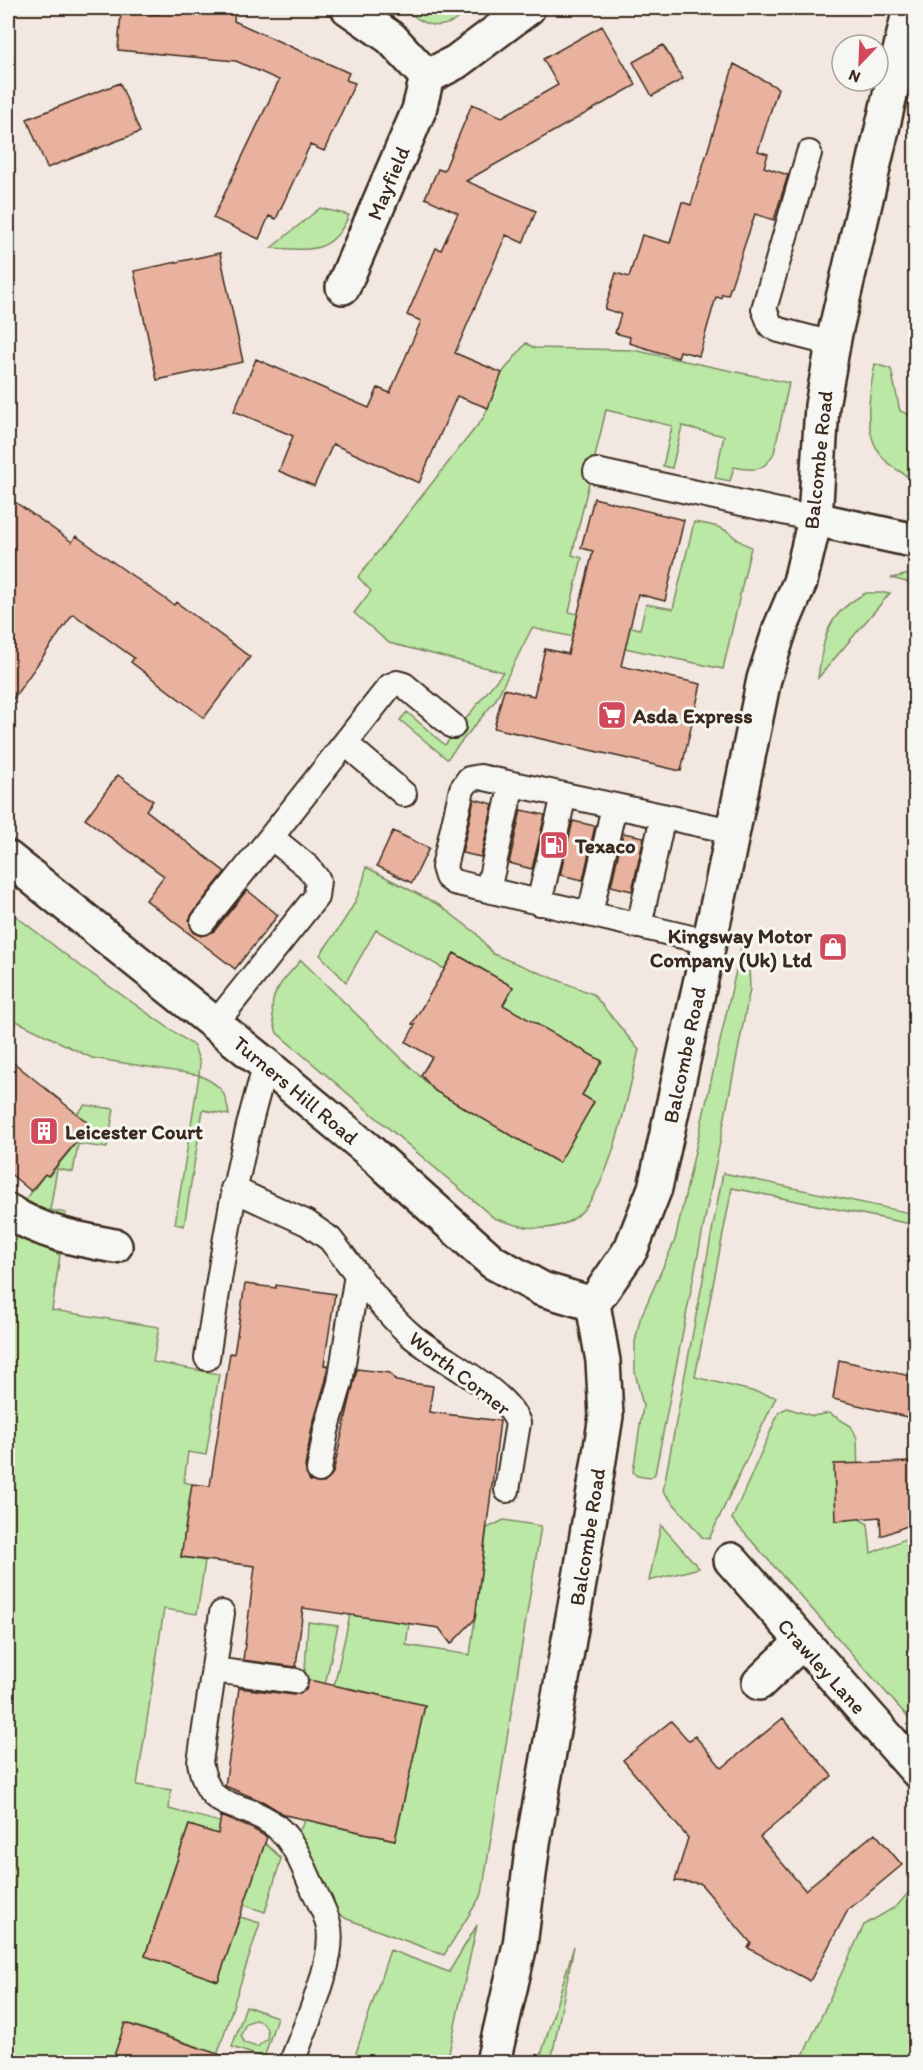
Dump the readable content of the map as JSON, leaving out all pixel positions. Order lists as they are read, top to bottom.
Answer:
{
  "streets": {
    "main road": [
      "Mayfield",
      "Balcombe Road",
      "Turners Hill Road",
      "Crawley Lane"
    ],
    "lane": ["Worth Corner"]
  },
  "crossings": [
    ["Balcombe Road", "Turners Hill Road"]
  ],
  "places": {
    "supermarket": ["Asda Express"],
    "fuel station": ["Texaco"],
    "shop": ["Kingsway Motor Company (Uk) Ltd"],
    "building": ["Leicester Court"]
  },
  "north": "bottom left"
}
